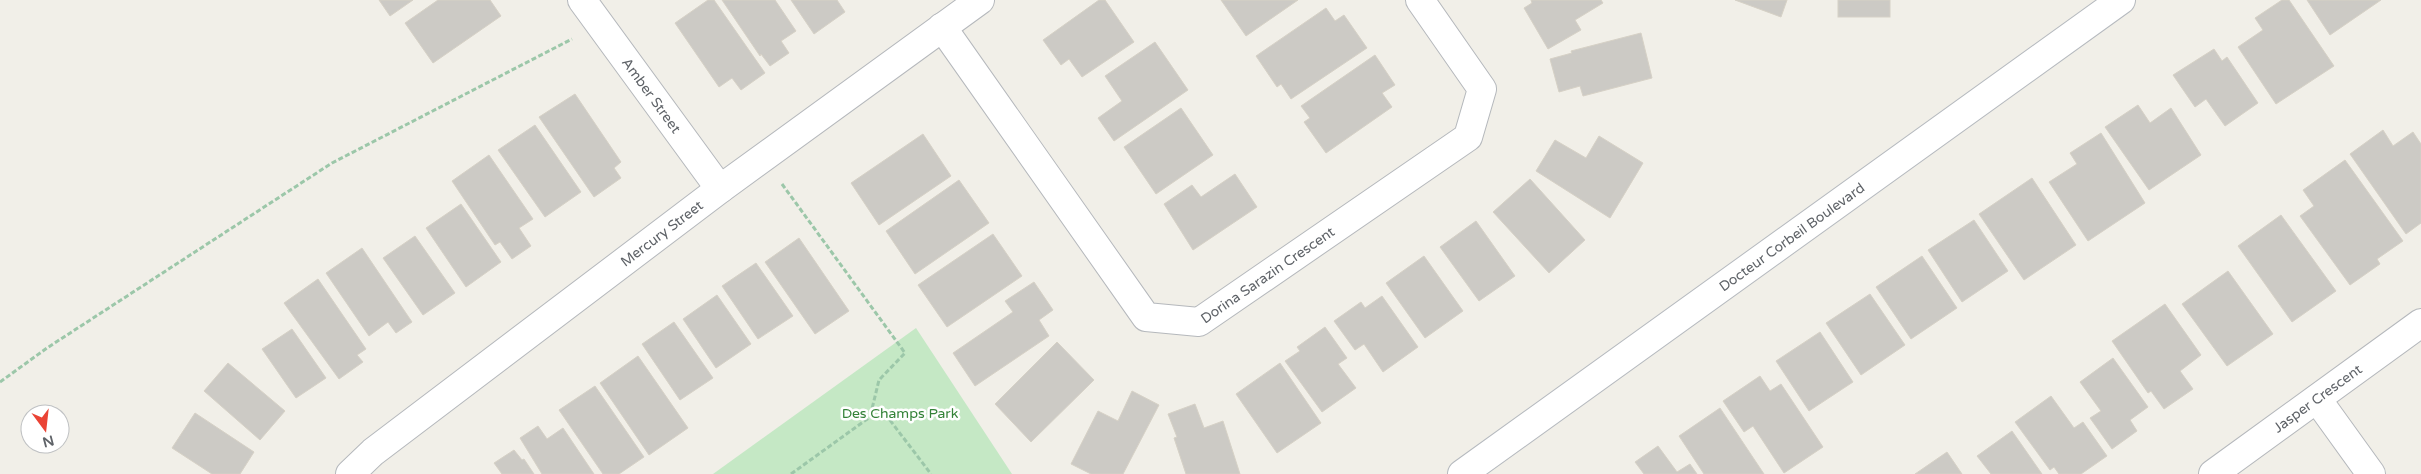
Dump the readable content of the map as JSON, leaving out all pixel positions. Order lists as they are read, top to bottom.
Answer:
{
  "streets": {
    "street": [
      "Amber Street",
      "Mercury Street",
      "Docteur Corbeil Boulevard",
      "Dorina Sarazin Crescent",
      "Jasper Crescent"
    ]
  },
  "crossings": [
    ["Amber Street", "Mercury Street"],
    ["Mercury Street", "Dorina Sarazin Crescent"]
  ],
  "parks": ["Des Champs Park"],
  "north": "bottom"
}
